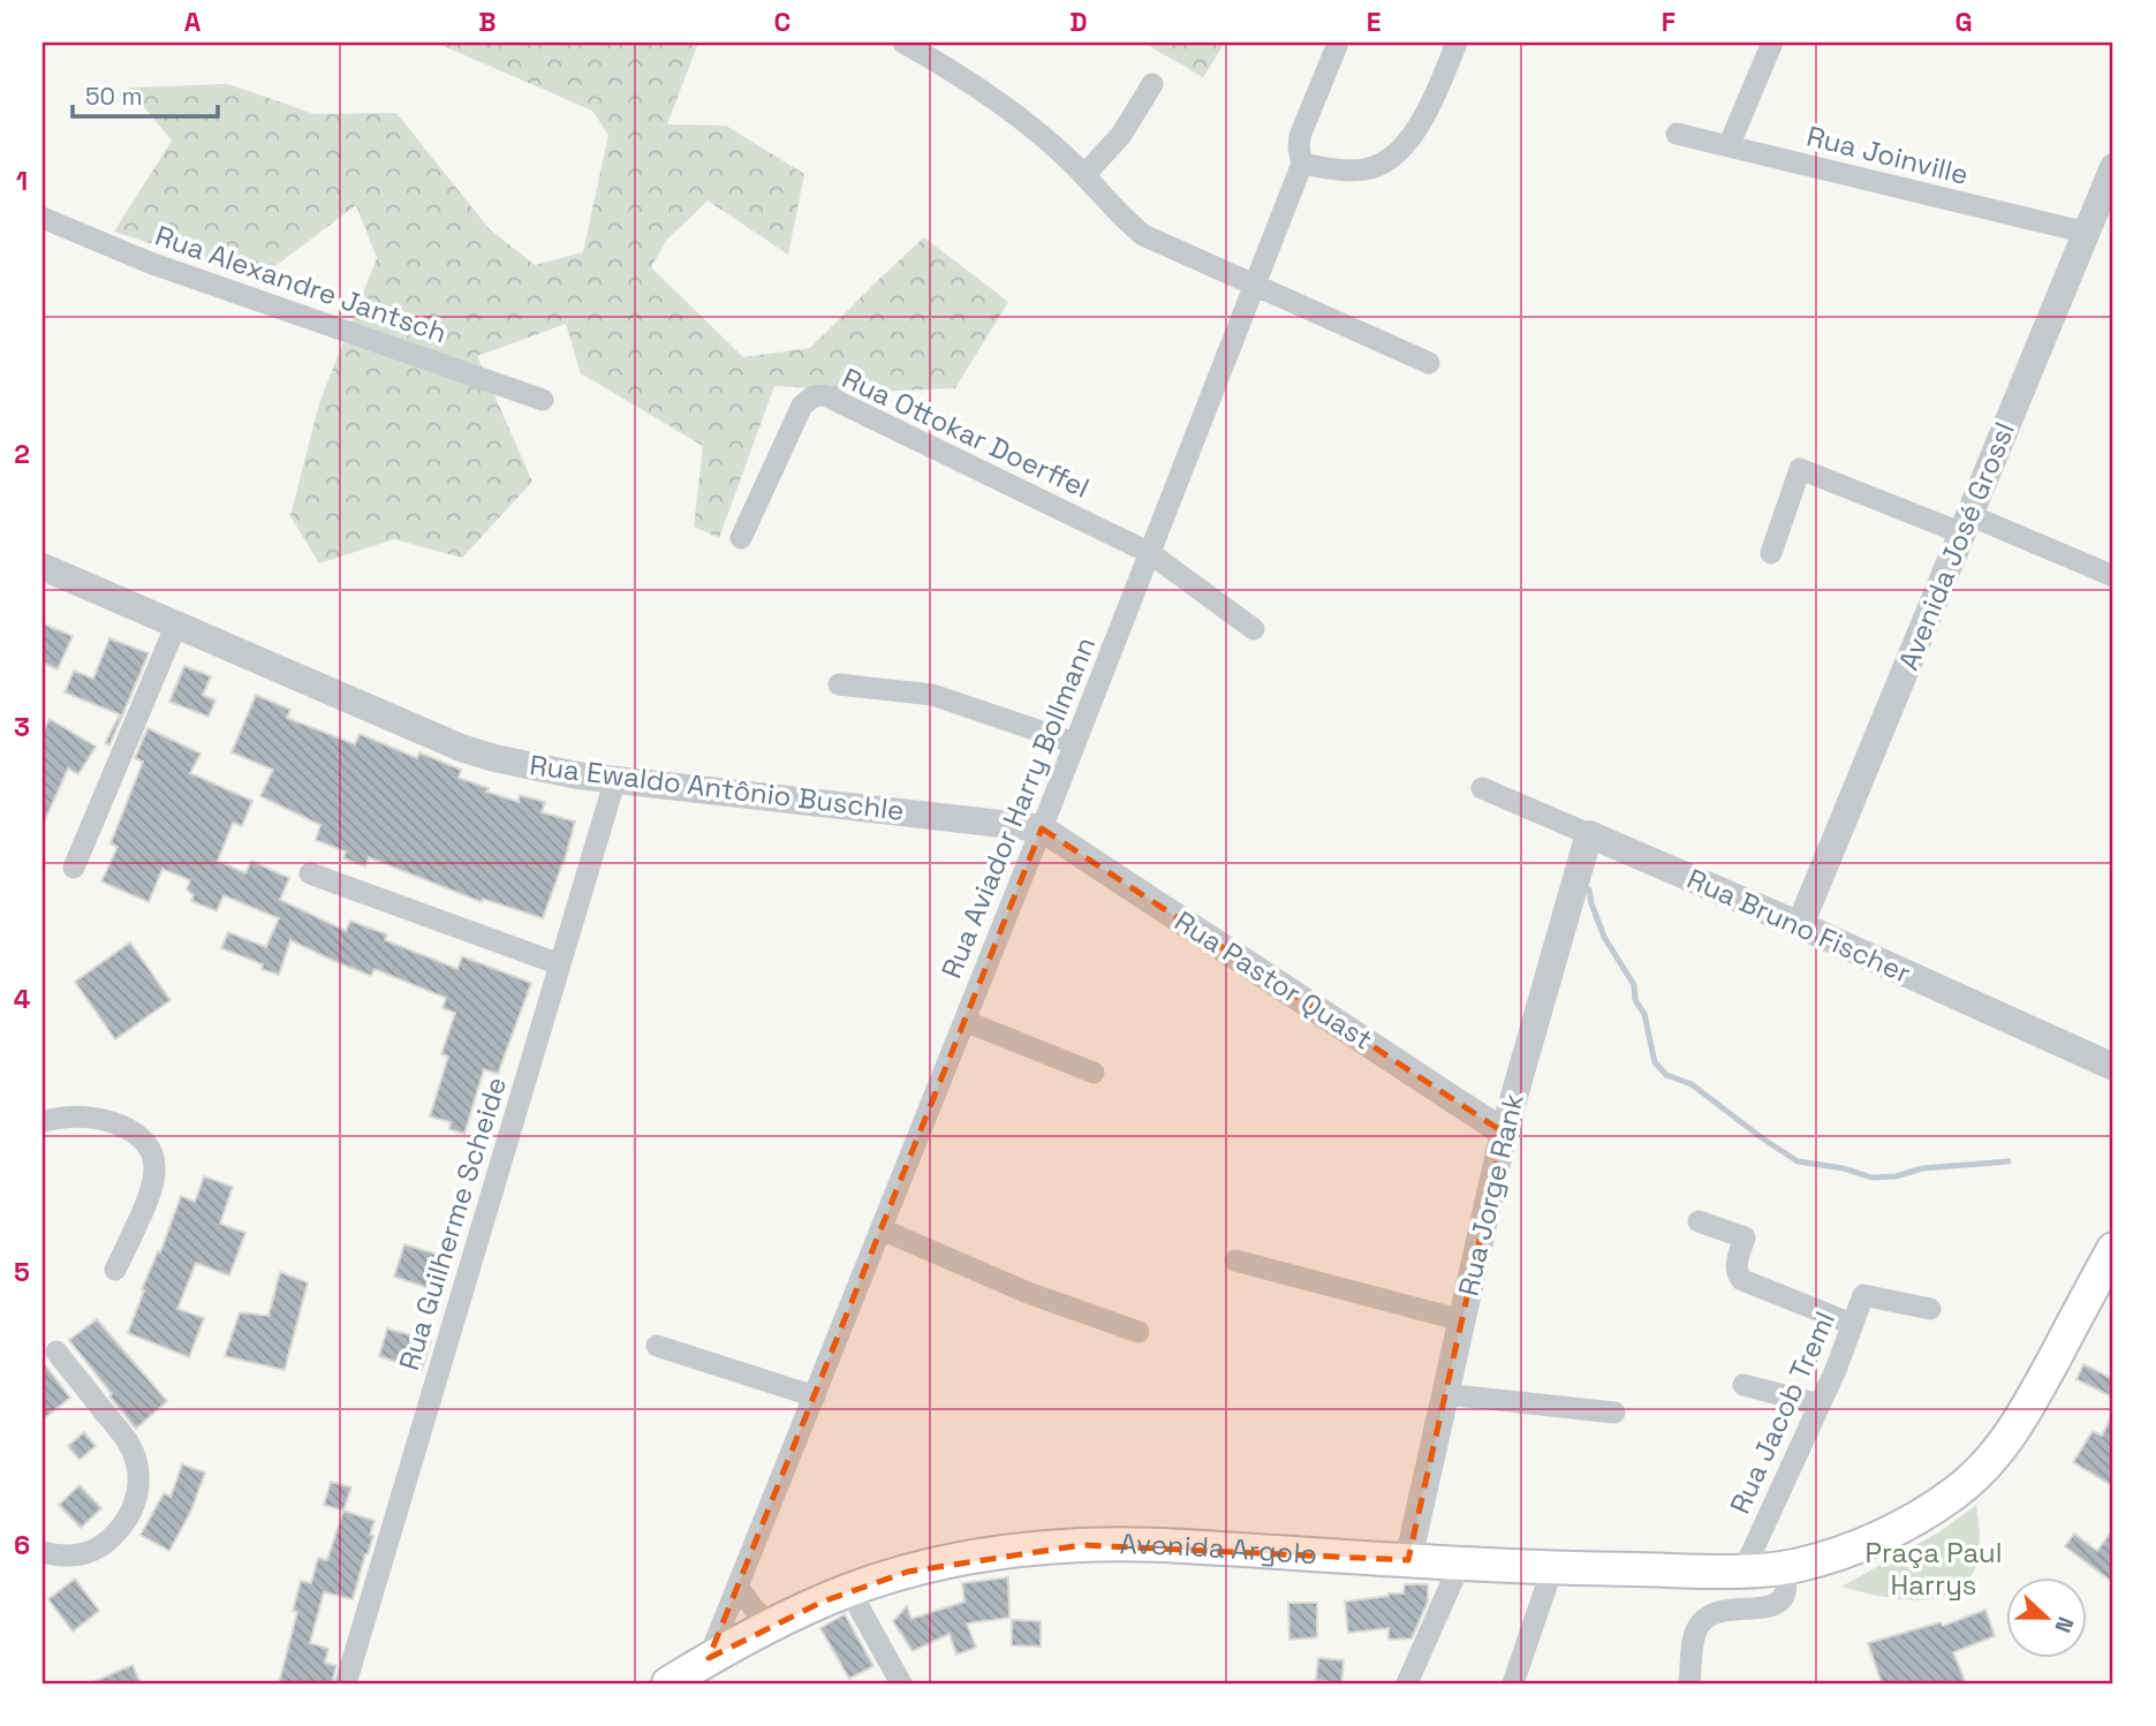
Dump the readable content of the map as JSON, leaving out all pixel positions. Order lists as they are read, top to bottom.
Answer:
{
  "streets": {
    "main road": ["Avenida Argolo"],
    "street": [
      "Rua Joinville",
      "Rua Alexandre Jantsch",
      "Rua Ottokar Doerffel",
      "Avenida José Grossl",
      "Rua Ewaldo Antônio Buschle",
      "Rua Aviador Harry Bollmann",
      "Rua Bruno Fischer",
      "Rua Pastor Quast",
      "Rua Jorge Rank",
      "Rua Guilherme Scheide",
      "Rua Jacob Treml"
    ]
  },
  "crossings": [
    ["Rua Joinville", "Avenida José Grossl"],
    ["Rua Ottokar Doerffel", "Rua Aviador Harry Bollmann"],
    ["Avenida José Grossl", "Rua Bruno Fischer"],
    ["Rua Ewaldo Antônio Buschle", "Rua Aviador Harry Bollmann"],
    ["Rua Ewaldo Antônio Buschle", "Rua Pastor Quast"],
    ["Rua Ewaldo Antônio Buschle", "Rua Guilherme Scheide"],
    ["Rua Aviador Harry Bollmann", "Rua Pastor Quast"],
    ["Rua Aviador Harry Bollmann", "Avenida Argolo"],
    ["Rua Bruno Fischer", "Rua Jorge Rank"],
    ["Rua Pastor Quast", "Rua Jorge Rank"],
    ["Rua Jorge Rank", "Avenida Argolo"],
    ["Rua Jacob Treml", "Avenida Argolo"]
  ],
  "parks": ["Praça Paul Harrys"],
  "scale_bar": "50 m",
  "north": "right",
  "grid": {
    "columns": [
      "A",
      "B",
      "C",
      "D",
      "E",
      "F",
      "G"
    ],
    "rows": [
      "1",
      "2",
      "3",
      "4",
      "5",
      "6"
    ]
  }
}
